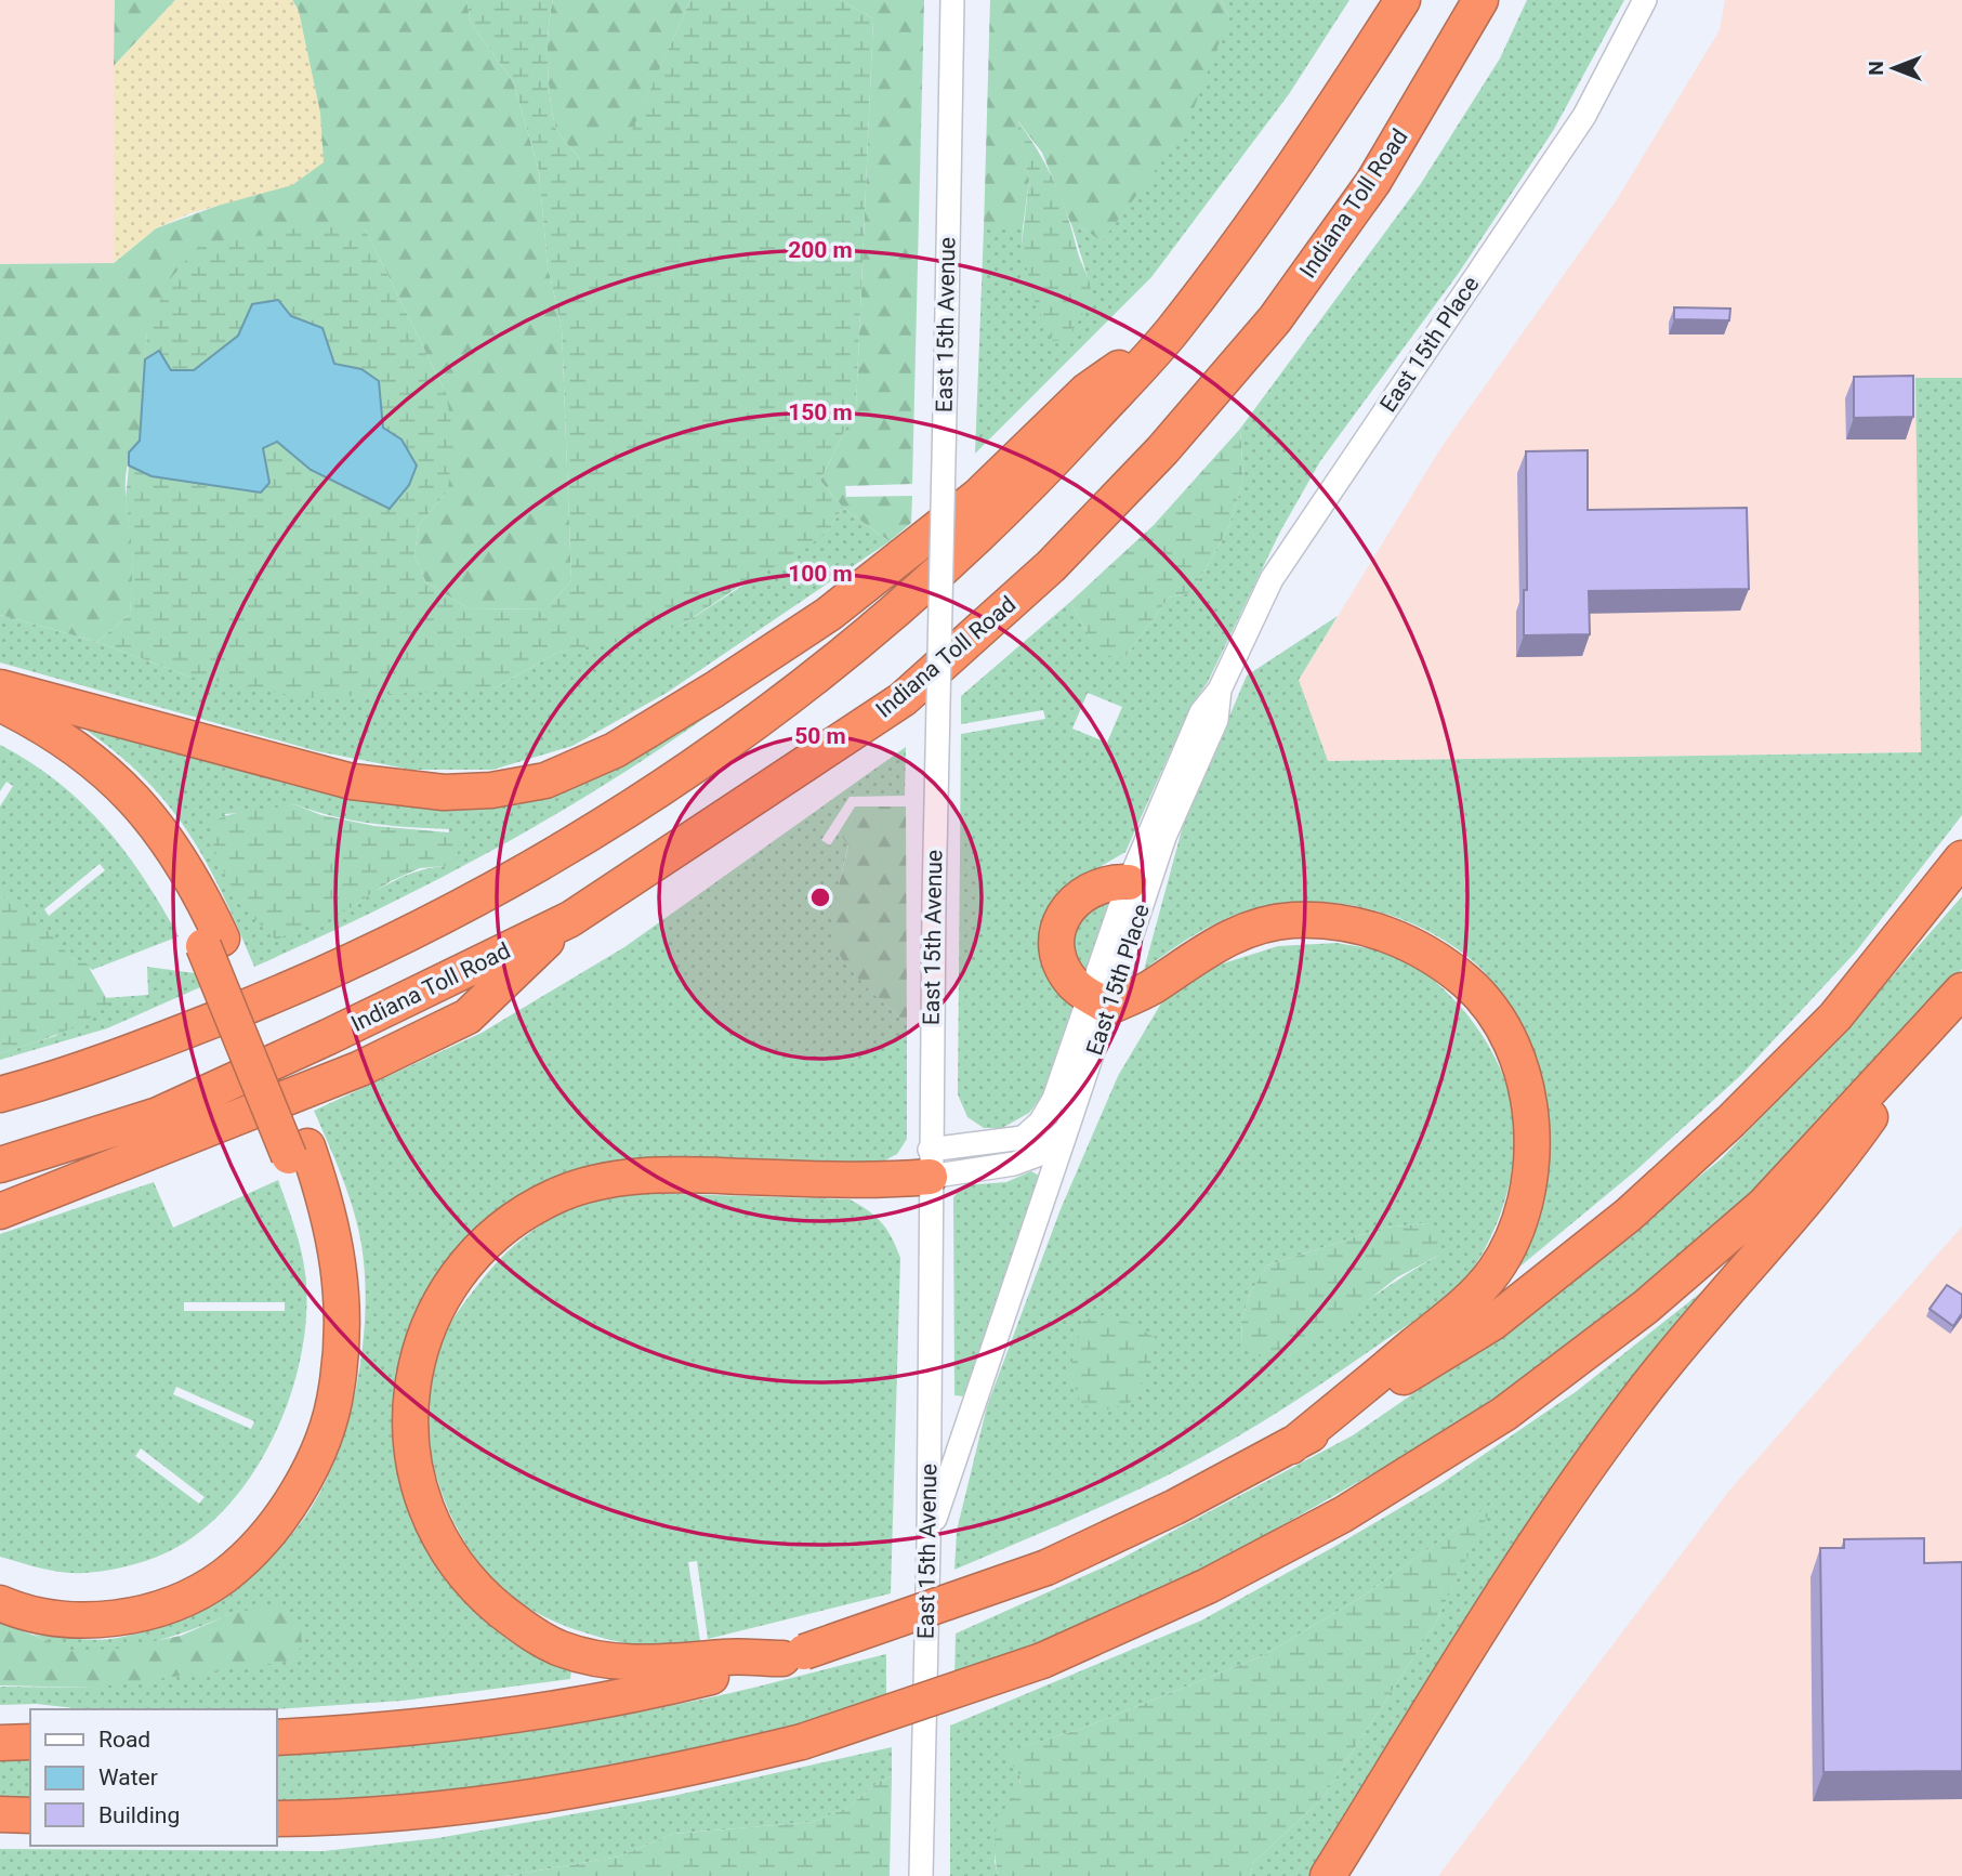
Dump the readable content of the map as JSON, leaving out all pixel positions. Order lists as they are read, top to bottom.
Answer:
{
  "streets": {
    "highway": ["Indiana Toll Road"],
    "street": ["East 15th Avenue", "East 15th Place"]
  },
  "crossings": [
    ["East 15th Avenue", "East 15th Place"]
  ],
  "legend": ["Road", "Water", "Building"],
  "north": "left",
  "rings": [
    "200 m",
    "150 m",
    "100 m",
    "50 m"
  ]
}
